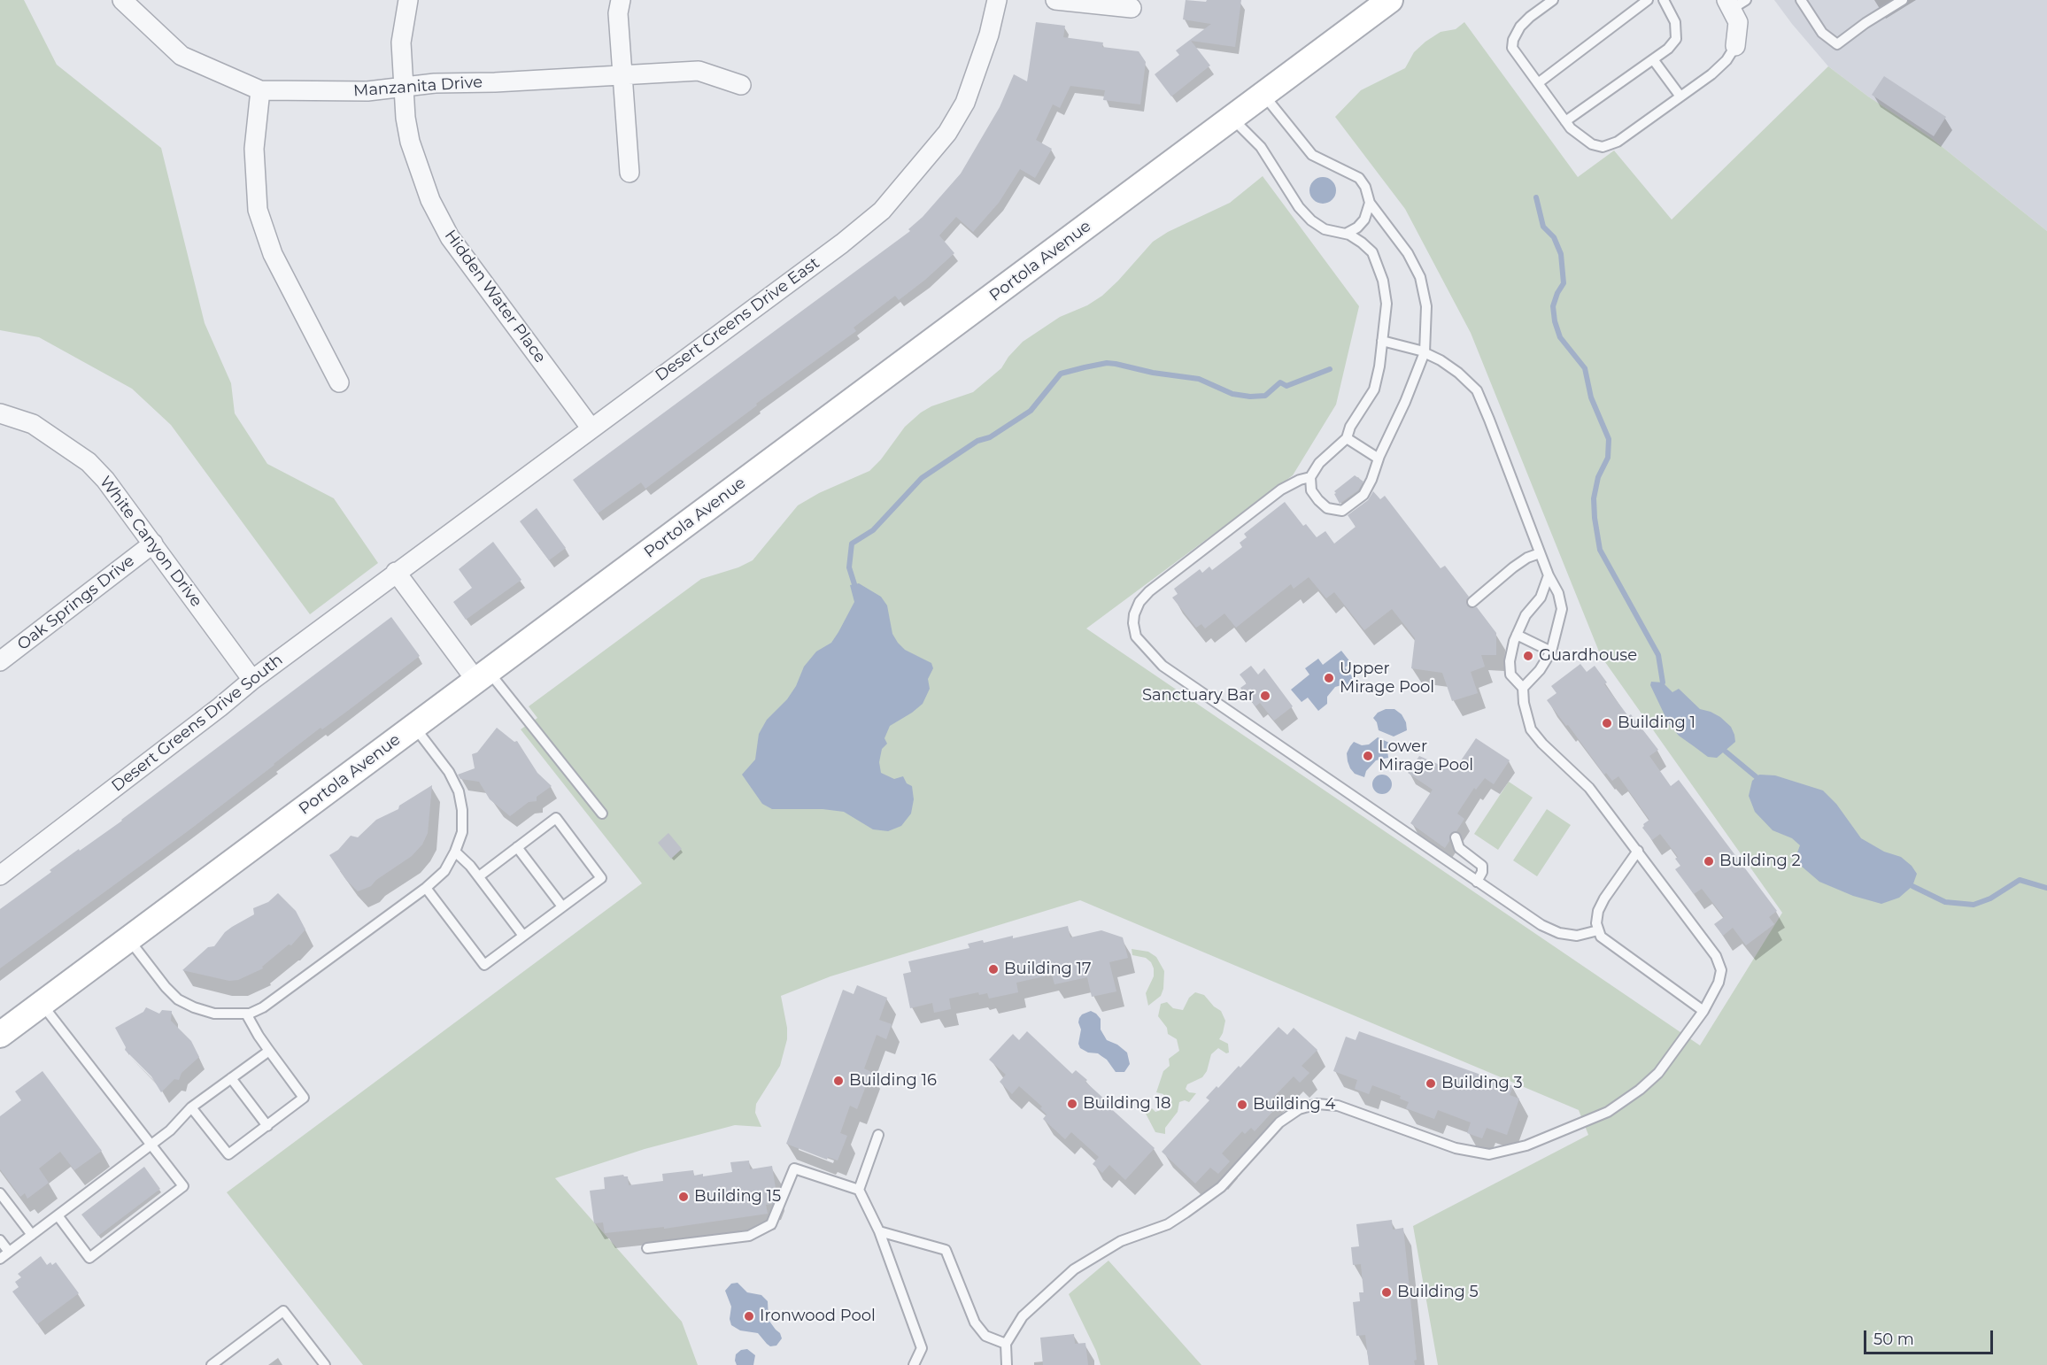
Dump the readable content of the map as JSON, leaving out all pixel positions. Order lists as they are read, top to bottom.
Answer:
{
  "streets": {
    "main road": ["Portola Avenue"],
    "street": [
      "Manzanita Drive",
      "Hidden Water Place",
      "Desert Greens Drive East",
      "White Canyon Drive",
      "Oak Springs Drive",
      "Desert Greens Drive South"
    ]
  },
  "crossings": [
    ["Manzanita Drive", "Hidden Water Place"],
    ["Hidden Water Place", "Desert Greens Drive East"],
    ["Desert Greens Drive East", "Desert Greens Drive South"],
    ["White Canyon Drive", "Oak Springs Drive"],
    ["White Canyon Drive", "Desert Greens Drive South"]
  ],
  "places": [
    "Guardhouse",
    "Upper Mirage Pool",
    "Sanctuary Bar",
    "Building 1",
    "Lower Mirage Pool",
    "Building 2",
    "Building 17",
    "Building 16",
    "Building 3",
    "Building 18",
    "Building 4",
    "Building 15",
    "Building 5",
    "Ironwood Pool"
  ],
  "scale_bar": "50 m"
}
